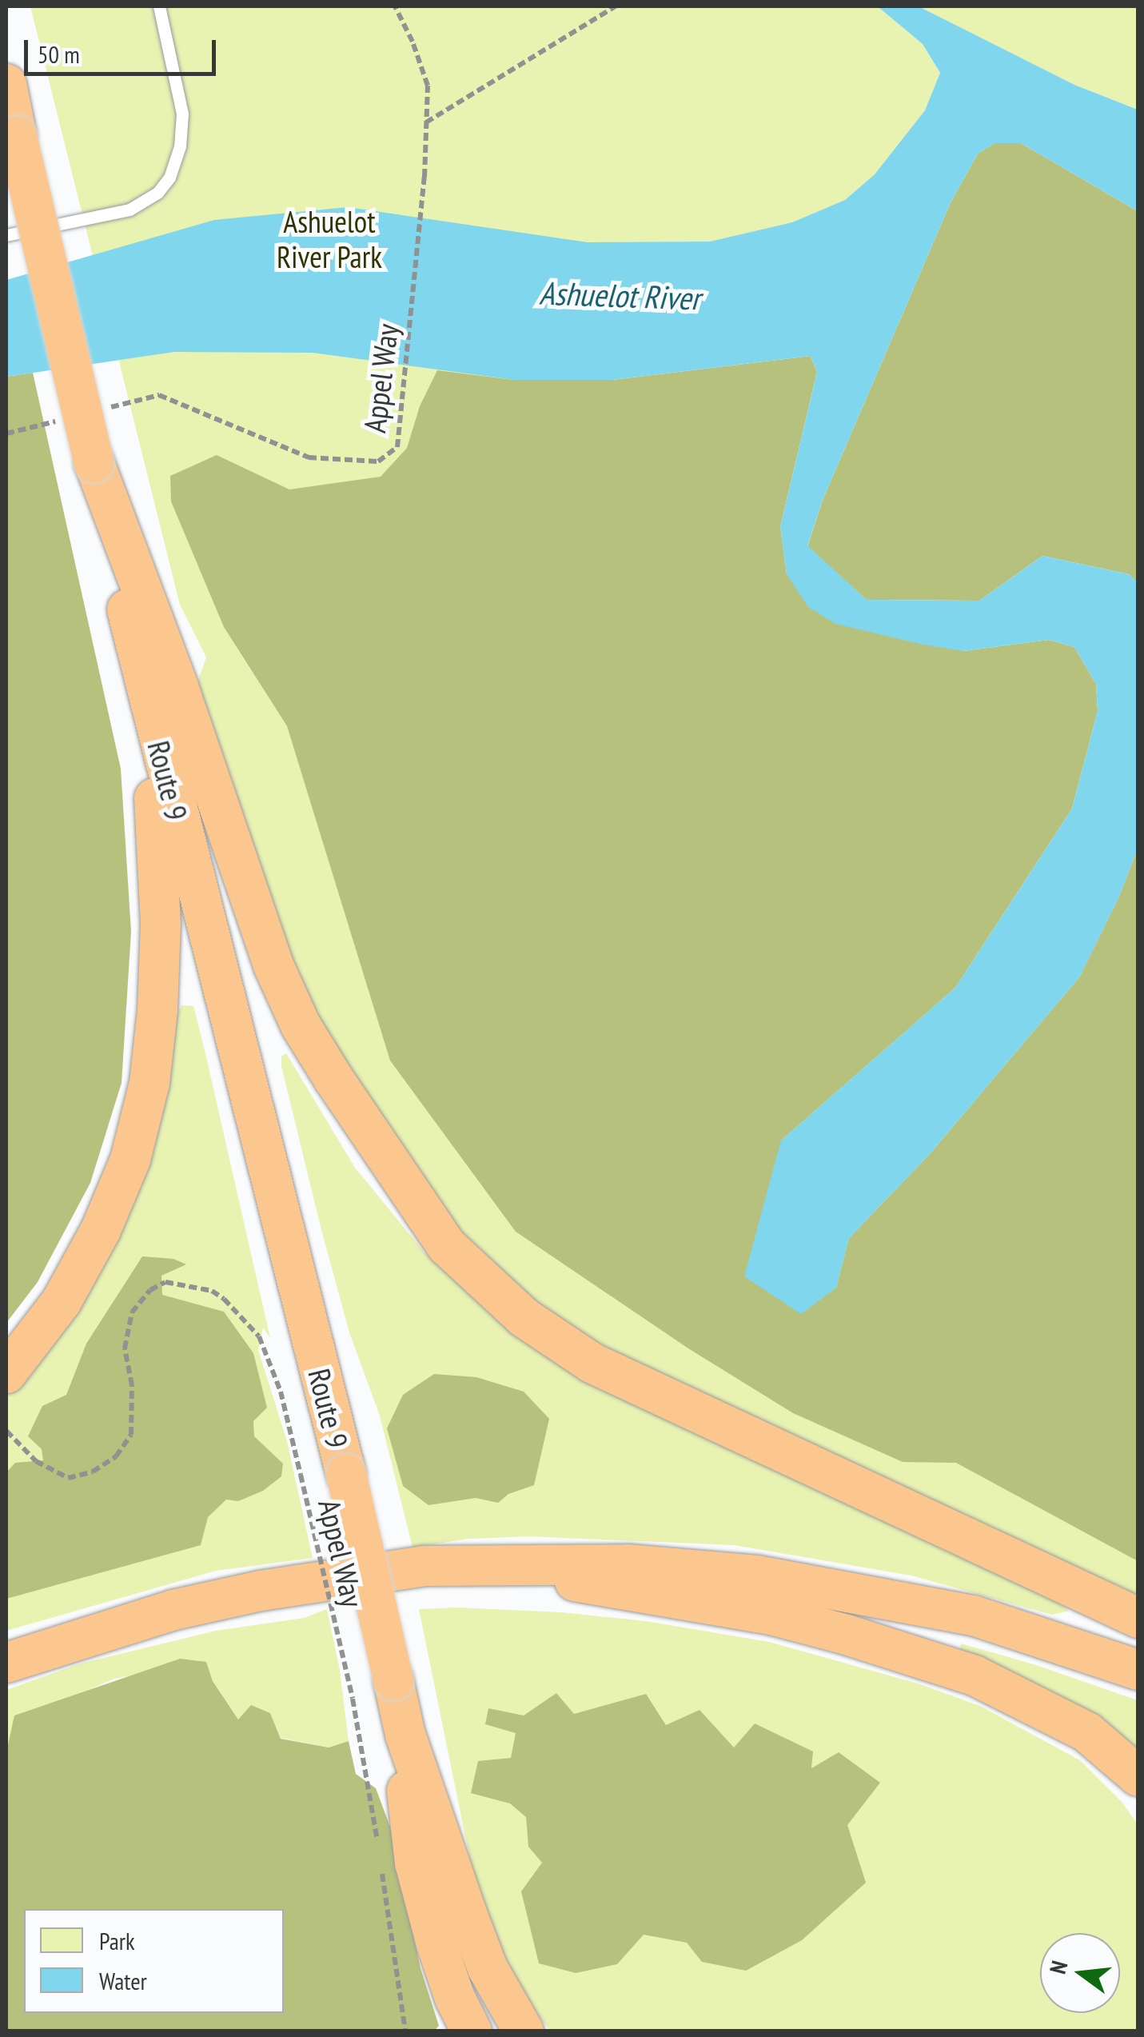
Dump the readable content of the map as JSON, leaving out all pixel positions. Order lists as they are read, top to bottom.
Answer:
{
  "streets": {
    "highway": ["Route 9"],
    "path": ["Appel Way"]
  },
  "water": ["Ashuelot River"],
  "parks": ["Ashuelot River Park"],
  "legend": ["Park", "Water"],
  "scale_bar": "50 m",
  "north": "left"
}
